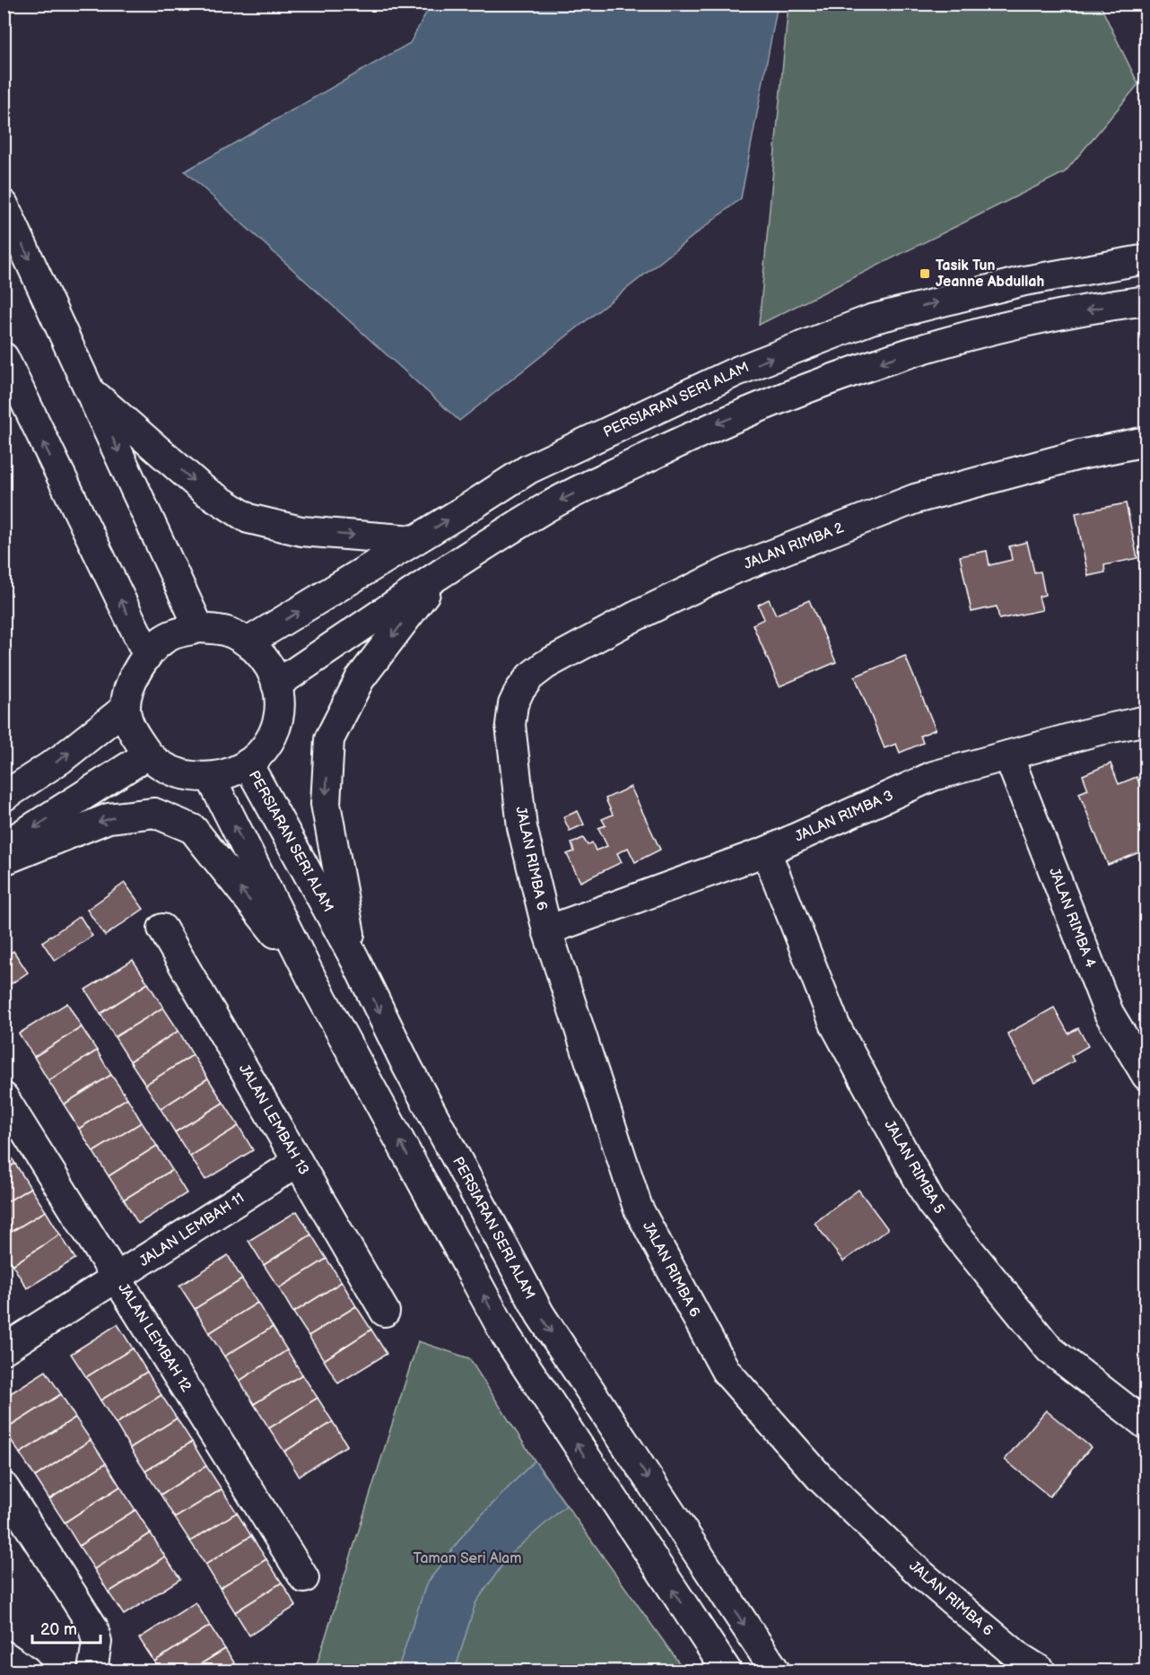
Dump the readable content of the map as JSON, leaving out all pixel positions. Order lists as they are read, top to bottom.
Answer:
{
  "streets": {
    "street": [
      "PERSIARAN SERI ALAM",
      "JALAN RIMBA 2",
      "JALAN RIMBA 3",
      "JALAN RIMBA 6",
      "JALAN RIMBA 4",
      "JALAN LEMBAH 13",
      "JALAN RIMBA 5",
      "JALAN LEMBAH 11",
      "JALAN LEMBAH 12"
    ]
  },
  "crossings": [
    ["JALAN RIMBA 2", "JALAN RIMBA 6"],
    ["JALAN RIMBA 3", "JALAN RIMBA 6"],
    ["JALAN RIMBA 3", "JALAN RIMBA 4"],
    ["JALAN RIMBA 3", "JALAN RIMBA 5"],
    ["JALAN LEMBAH 13", "JALAN LEMBAH 11"],
    ["JALAN LEMBAH 11", "JALAN LEMBAH 12"]
  ],
  "parks": ["Taman Seri Alam"],
  "places": {
    "transit": ["Tasik Tun Jeanne Abdullah"]
  },
  "scale_bar": "20 m"
}
